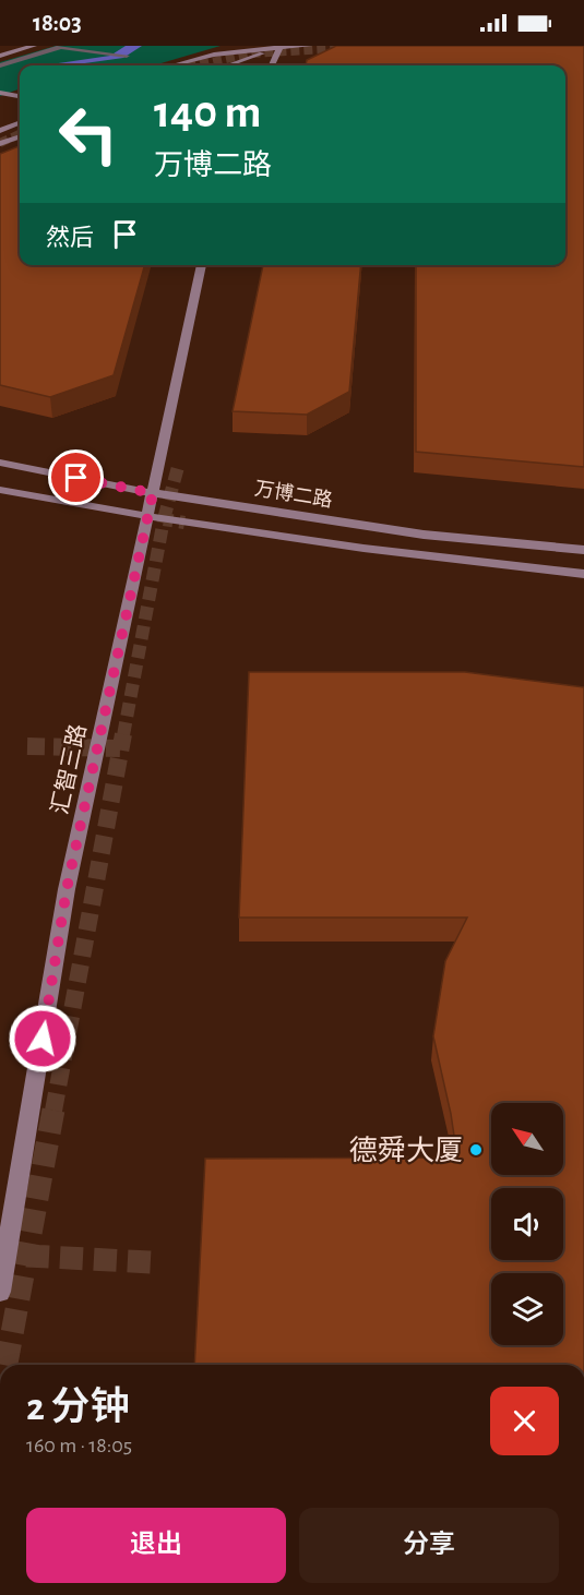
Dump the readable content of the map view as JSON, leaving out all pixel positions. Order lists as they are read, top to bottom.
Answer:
{
  "streets": {
    "street": ["万博二路", "汇智三路"]
  },
  "crossings": [
    ["万博二路", "汇智三路"]
  ],
  "places": ["德舜大厦"],
  "north": "top left",
  "page": {
    "status": "18:03",
    "turn": ["140 m", "万博二路"],
    "then": "然后",
    "heading": ["2 分钟", "160 m · 18:05"],
    "buttons": ["退出", "分享"]
  }
}
